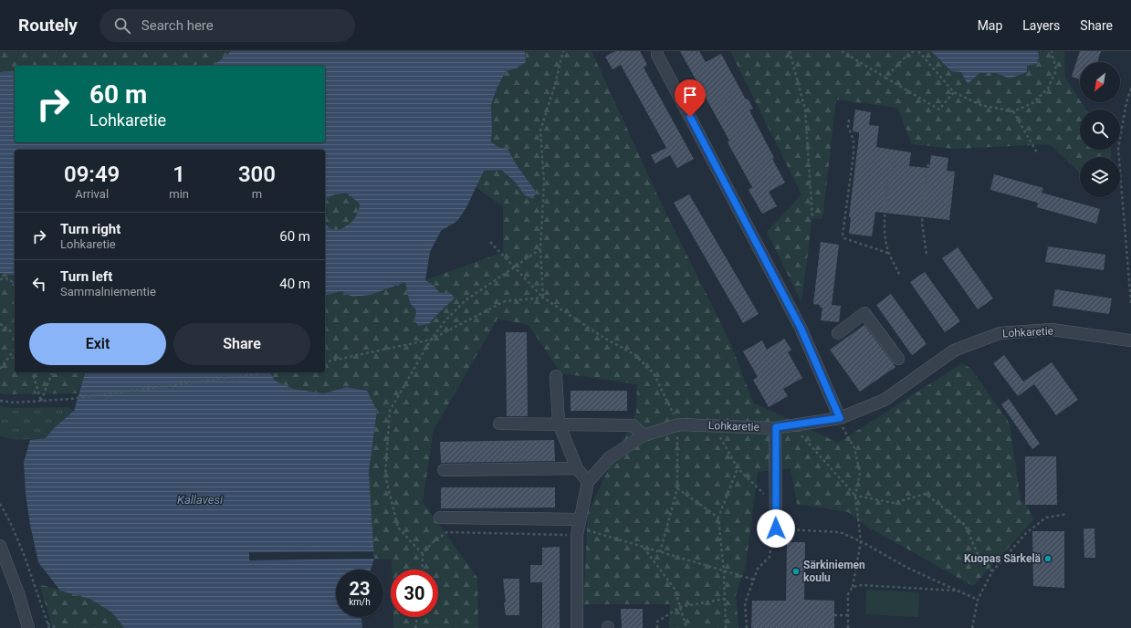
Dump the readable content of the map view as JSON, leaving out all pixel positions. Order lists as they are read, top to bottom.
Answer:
{
  "streets": {
    "street": ["Lohkaretie"]
  },
  "water": ["Kallavesi"],
  "places": ["Kuopas Särkelä", "Särkiniemen koulu"],
  "north": "bottom left",
  "page": {
    "header": "Routely",
    "search": "Search here",
    "nav": ["Map", "Layers", "Share"],
    "turn": ["60 m", "Lohkaretie"],
    "eta": [
      "09:49",
      "Arrival",
      "1",
      "min",
      "300",
      "m"
    ],
    "list": [
      {
        "name": "Turn right",
        "note": "Lohkaretie",
        "value": "60 m"
      },
      {
        "name": "Turn left",
        "note": "Sammalniementie",
        "value": "40 m"
      }
    ],
    "buttons": ["Exit", "Share"],
    "speed": "23 km/h",
    "limit": "30"
  }
}
